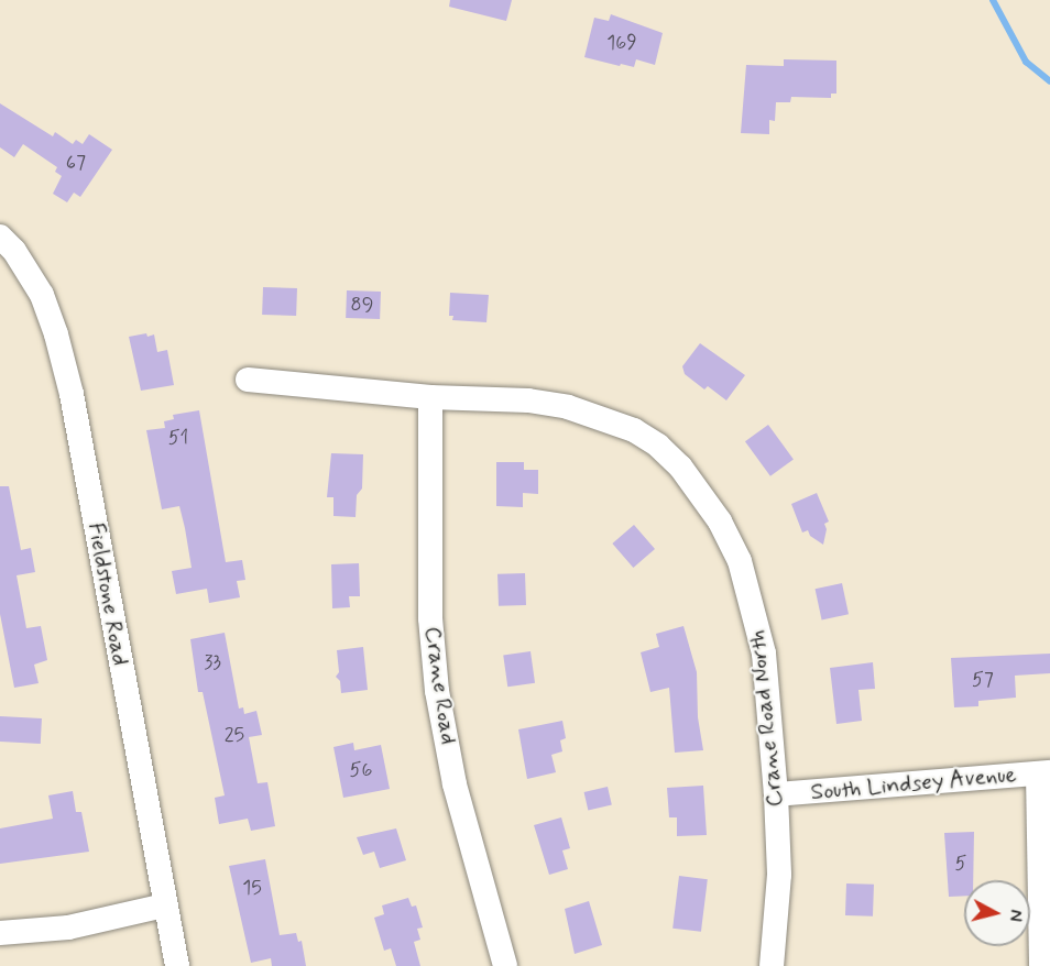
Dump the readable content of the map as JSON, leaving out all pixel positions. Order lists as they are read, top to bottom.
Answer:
{
  "streets": {
    "street": [
      "Fieldstone Road",
      "Crane Road",
      "Crane Road North",
      "South Lindsey Avenue"
    ]
  },
  "crossings": [
    ["Crane Road", "Crane Road North"],
    ["Crane Road North", "South Lindsey Avenue"]
  ],
  "house_numbers": [
    "169",
    "67",
    "89",
    "51",
    "33",
    "57",
    "25",
    "56",
    "5",
    "15"
  ],
  "north": "right"
}
